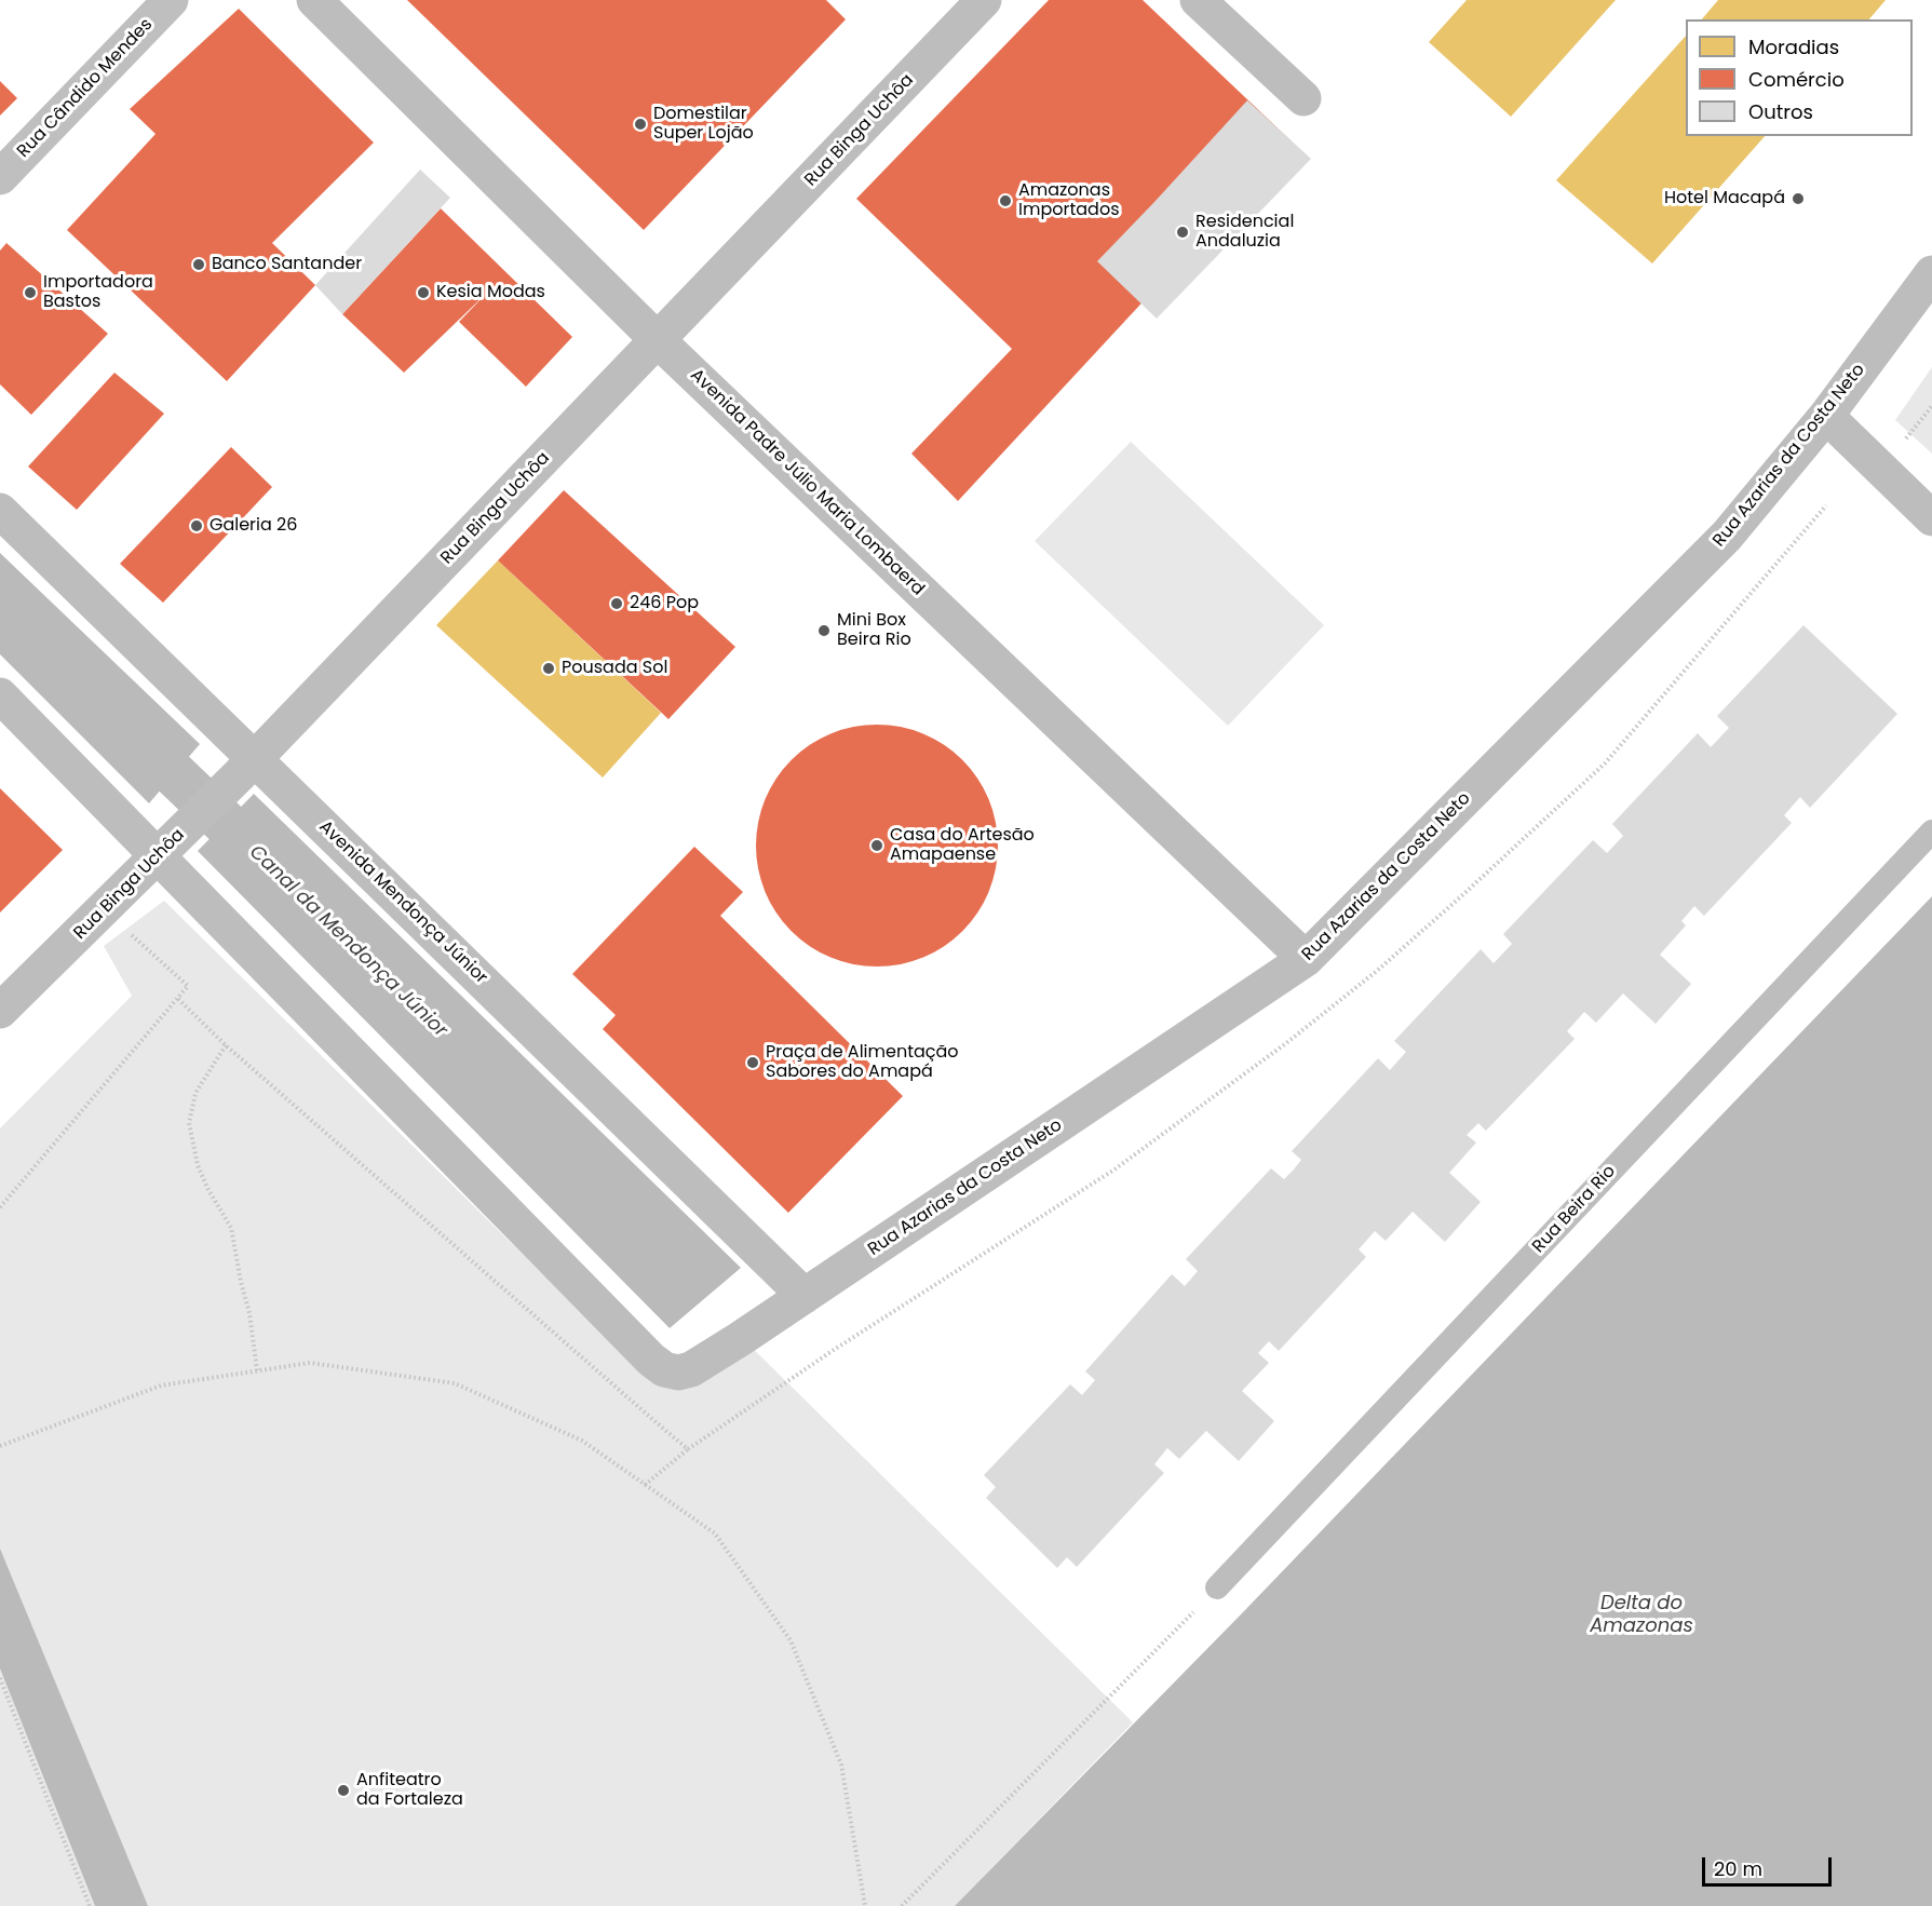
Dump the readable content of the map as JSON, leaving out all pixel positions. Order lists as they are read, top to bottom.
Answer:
{
  "streets": {
    "main road": ["Rua Cândido Mendes"],
    "street": [
      "Rua Binga Uchôa",
      "Rua Azarias da Costa Neto",
      "Avenida Padre Júlio Maria Lombaerd",
      "Avenida Mendonça Júnior"
    ],
    "lane": ["Rua Beira Rio"]
  },
  "crossings": [
    ["Rua Binga Uchôa", "Rua Azarias da Costa Neto"],
    ["Rua Binga Uchôa", "Avenida Padre Júlio Maria Lombaerd"],
    ["Rua Binga Uchôa", "Avenida Mendonça Júnior"],
    ["Rua Azarias da Costa Neto", "Avenida Padre Júlio Maria Lombaerd"],
    ["Rua Azarias da Costa Neto", "Avenida Mendonça Júnior"]
  ],
  "water": ["Canal da Mendonça Júnior", "Delta do Amazonas"],
  "places": [
    "Domestilar Super Lojão",
    "Hotel Macapá",
    "Amazonas Importados",
    "Residencial Andaluzia",
    "Banco Santander",
    "Importadora Bastos",
    "Kesia Modas",
    "Galeria 26",
    "246 Pop",
    "Mini Box Beira Rio",
    "Pousada Sol",
    "Casa do Artesão Amapaense",
    "Praça de Alimentação Sabores do Amapá",
    "Anfiteatro da Fortaleza"
  ],
  "legend": ["Moradias", "Comércio", "Outros"],
  "scale_bar": "20 m"
}
